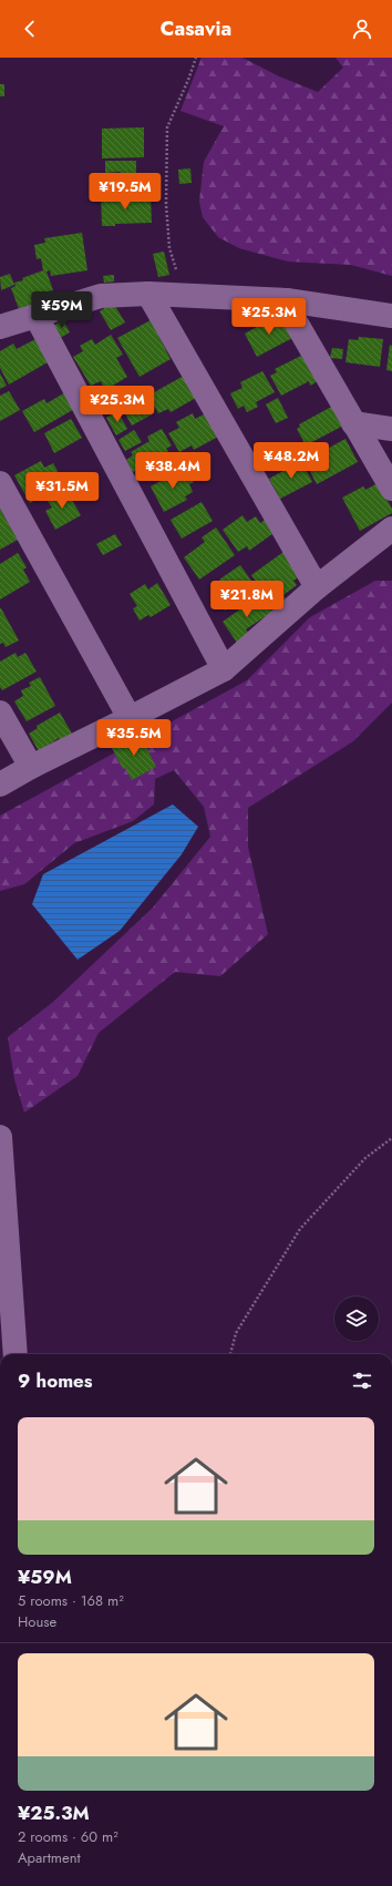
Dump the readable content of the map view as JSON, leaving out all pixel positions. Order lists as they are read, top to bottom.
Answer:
{
  "page": {
    "header": "Casavia",
    "price": [
      "¥19.5M",
      "¥59M",
      "¥25.3M",
      "¥25.3M",
      "¥48.2M",
      "¥38.4M",
      "¥31.5M",
      "¥21.8M",
      "¥35.5M"
    ],
    "heading": "9 homes",
    "list": [
      {
        "name": "¥59M",
        "note": "5 rooms · 168 m² · House"
      },
      {
        "name": "¥25.3M",
        "note": "2 rooms · 60 m² · Apartment"
      }
    ]
  }
}
